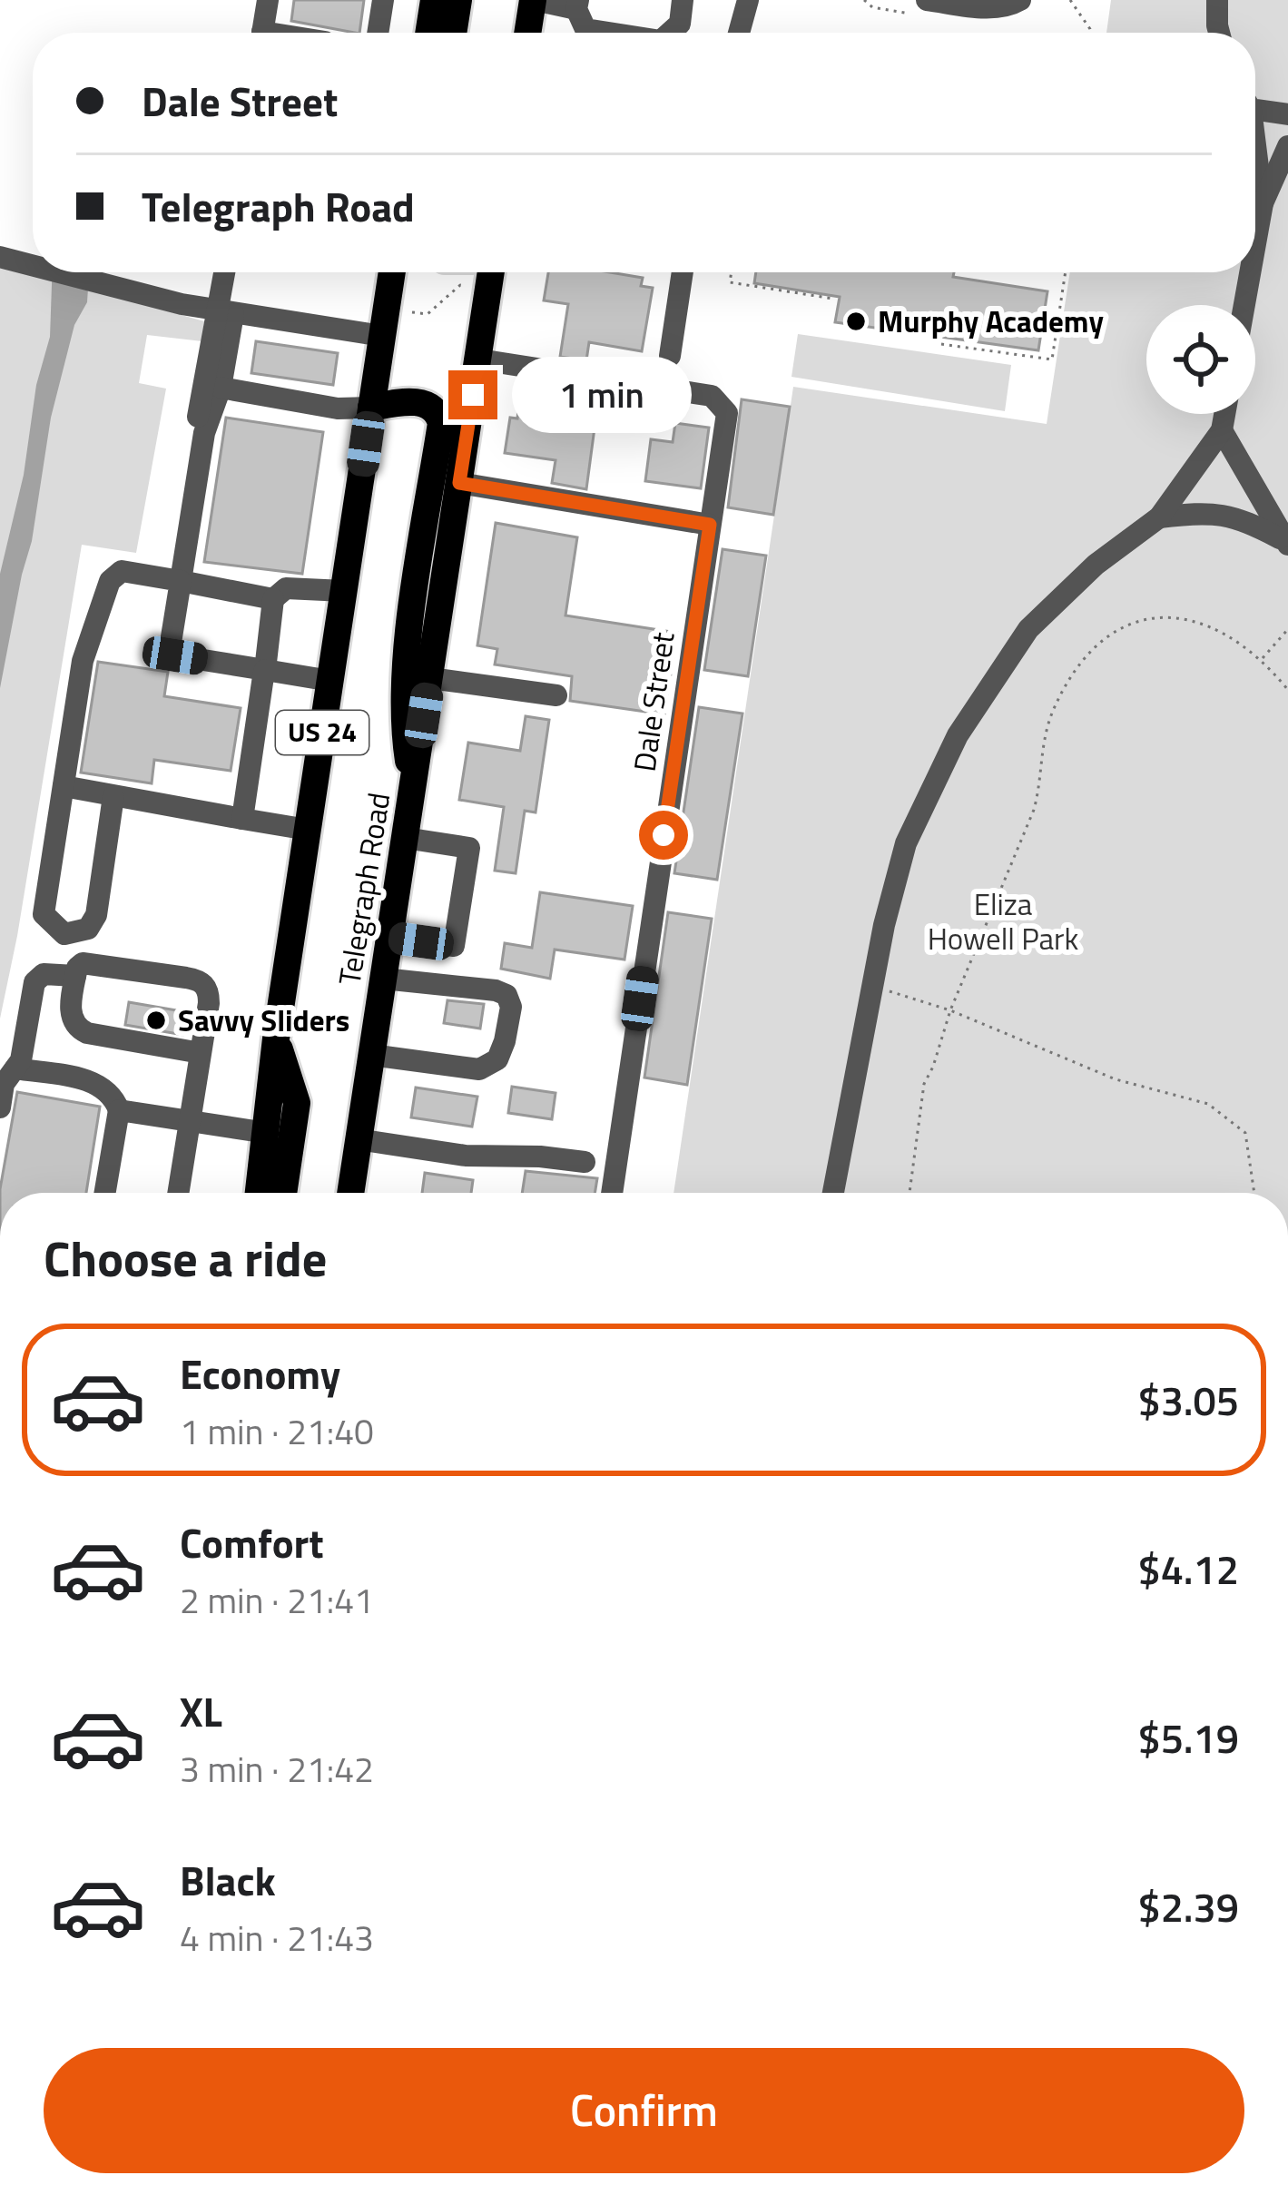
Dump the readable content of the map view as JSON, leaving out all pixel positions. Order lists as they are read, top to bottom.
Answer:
{
  "streets": {
    "main road": ["US 24", "Telegraph Road"],
    "street": ["Dale Street"]
  },
  "crossings": [
    ["Dale Street", "Telegraph Road"]
  ],
  "parks": ["Eliza Howell Park"],
  "places": ["Murphy Academy", "Savvy Sliders"],
  "page": {
    "banner": ["Dale Street", "Telegraph Road"],
    "bubble": "1 min",
    "heading": "Choose a ride",
    "list": [
      {
        "name": "Economy",
        "note": "1 min · 21:40",
        "value": "$3.05"
      },
      {
        "name": "Comfort",
        "note": "2 min · 21:41",
        "value": "$4.12"
      },
      {
        "name": "XL",
        "note": "3 min · 21:42",
        "value": "$5.19"
      },
      {
        "name": "Black",
        "note": "4 min · 21:43",
        "value": "$2.39"
      }
    ],
    "buttons": "Confirm"
  }
}
